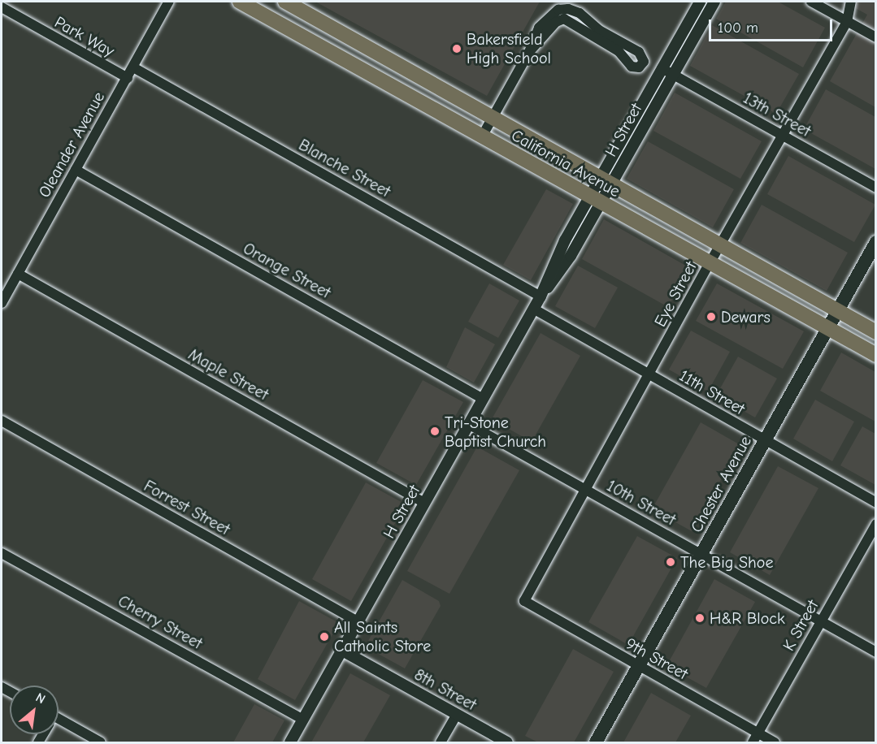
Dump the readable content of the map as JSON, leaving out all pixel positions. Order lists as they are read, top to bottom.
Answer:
{
  "streets": {
    "main road": ["California Avenue", "Chester Avenue"],
    "street": [
      "Park Way",
      "13th Street",
      "H Street",
      "Oleander Avenue",
      "Blanche Street",
      "Orange Street",
      "Eye Street",
      "Maple Street",
      "11th Street",
      "10th Street",
      "Forrest Street",
      "Cherry Street",
      "K Street",
      "9th Street",
      "8th Street"
    ]
  },
  "crossings": [
    ["Park Way", "Oleander Avenue"],
    ["13th Street", "H Street"],
    ["13th Street", "Eye Street"],
    ["H Street", "California Avenue"],
    ["H Street", "Blanche Street"],
    ["H Street", "Orange Street"],
    ["H Street", "Maple Street"],
    ["H Street", "11th Street"],
    ["H Street", "10th Street"],
    ["H Street", "Forrest Street"],
    ["H Street", "Cherry Street"],
    ["H Street", "8th Street"],
    ["Oleander Avenue", "Blanche Street"],
    ["Oleander Avenue", "Orange Street"],
    ["Oleander Avenue", "Maple Street"],
    ["California Avenue", "Eye Street"],
    ["California Avenue", "Chester Avenue"],
    ["Eye Street", "11th Street"],
    ["Eye Street", "10th Street"],
    ["Eye Street", "9th Street"],
    ["11th Street", "Chester Avenue"],
    ["Chester Avenue", "10th Street"],
    ["Chester Avenue", "9th Street"],
    ["10th Street", "K Street"],
    ["K Street", "9th Street"]
  ],
  "places": [
    "Bakersfield High School",
    "Dewars",
    "Tri-Stone Baptist Church",
    "The Big Shoe",
    "H&R Block",
    "All Saints Catholic Store"
  ],
  "scale_bar": "100 m",
  "north": "top right"
}
